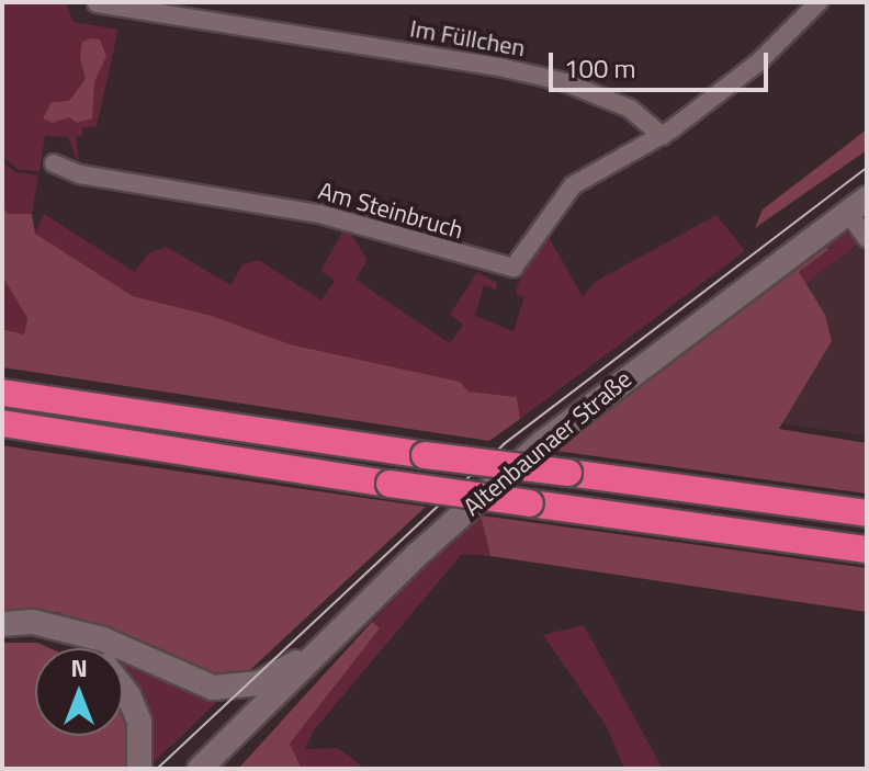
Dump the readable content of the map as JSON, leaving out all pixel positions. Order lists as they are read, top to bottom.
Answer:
{
  "streets": {
    "main road": ["Altenbaunaer Straße"],
    "street": ["Im Füllchen", "Am Steinbruch"]
  },
  "crossings": [
    ["Im Füllchen", "Am Steinbruch"]
  ],
  "scale_bar": "100 m",
  "north": "top"
}
